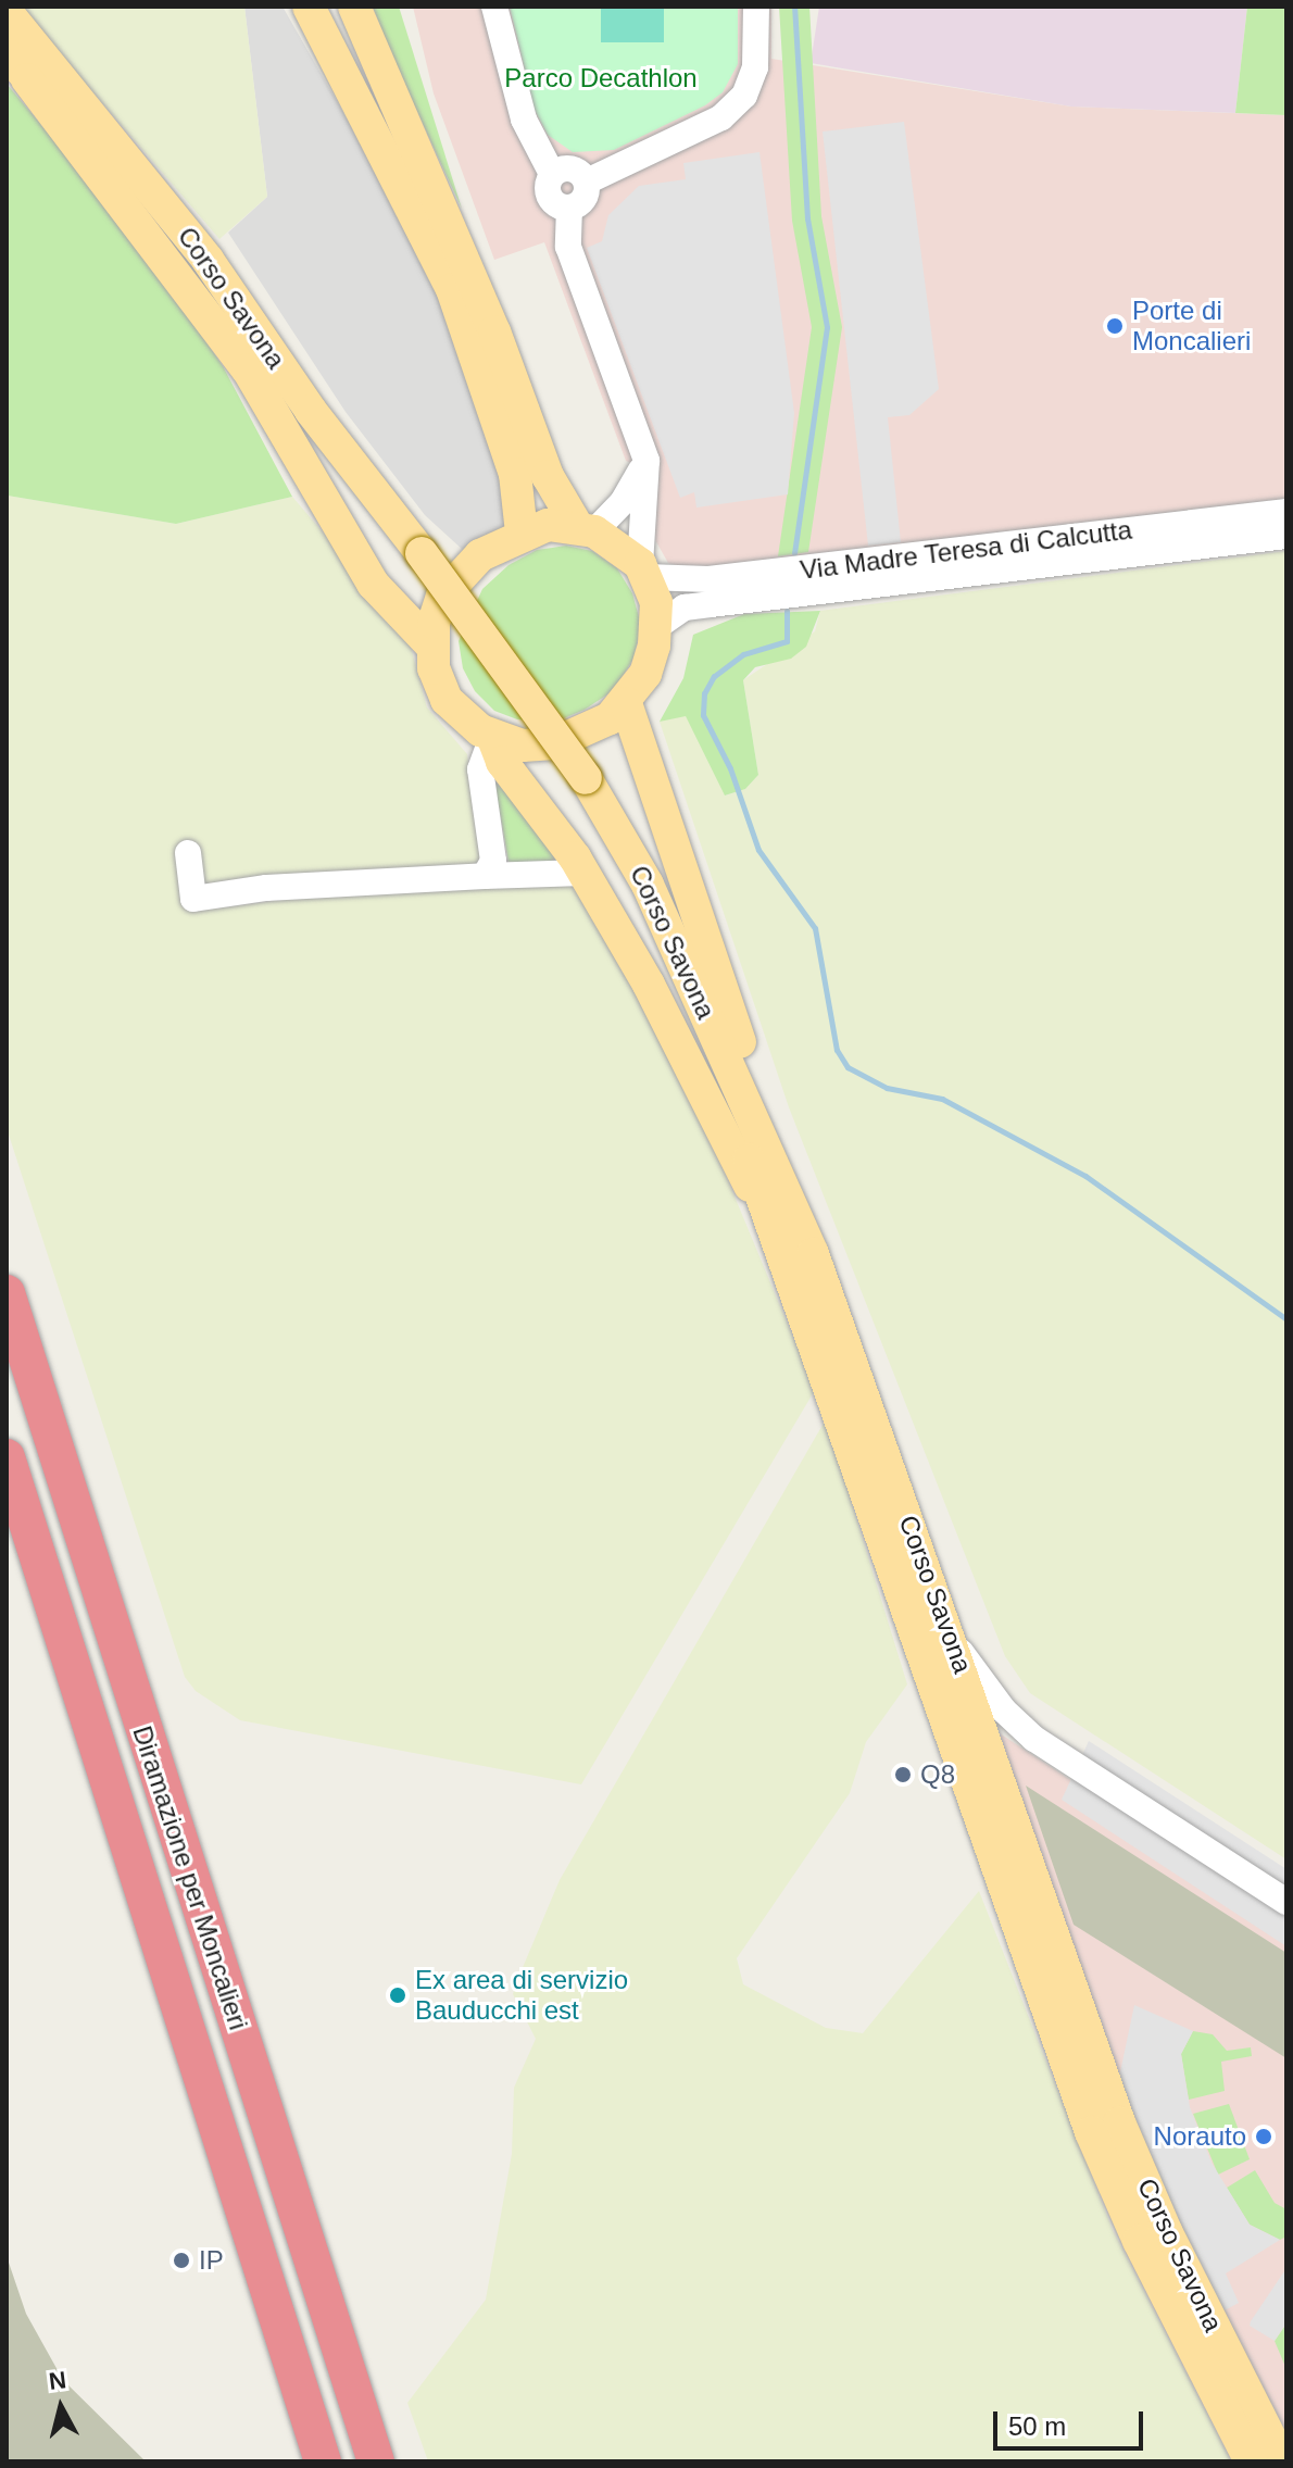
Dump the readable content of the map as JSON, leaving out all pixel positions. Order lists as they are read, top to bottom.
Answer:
{
  "streets": {
    "highway": ["Diramazione per Moncalieri"],
    "main road": ["Corso Savona"],
    "street": ["Via Madre Teresa di Calcutta"]
  },
  "parks": ["Parco Decathlon"],
  "places": [
    "Porte di Moncalieri",
    "Q8",
    "Ex area di servizio Bauducchi est",
    "Norauto",
    "IP"
  ],
  "scale_bar": "50 m",
  "north": "top"
}
